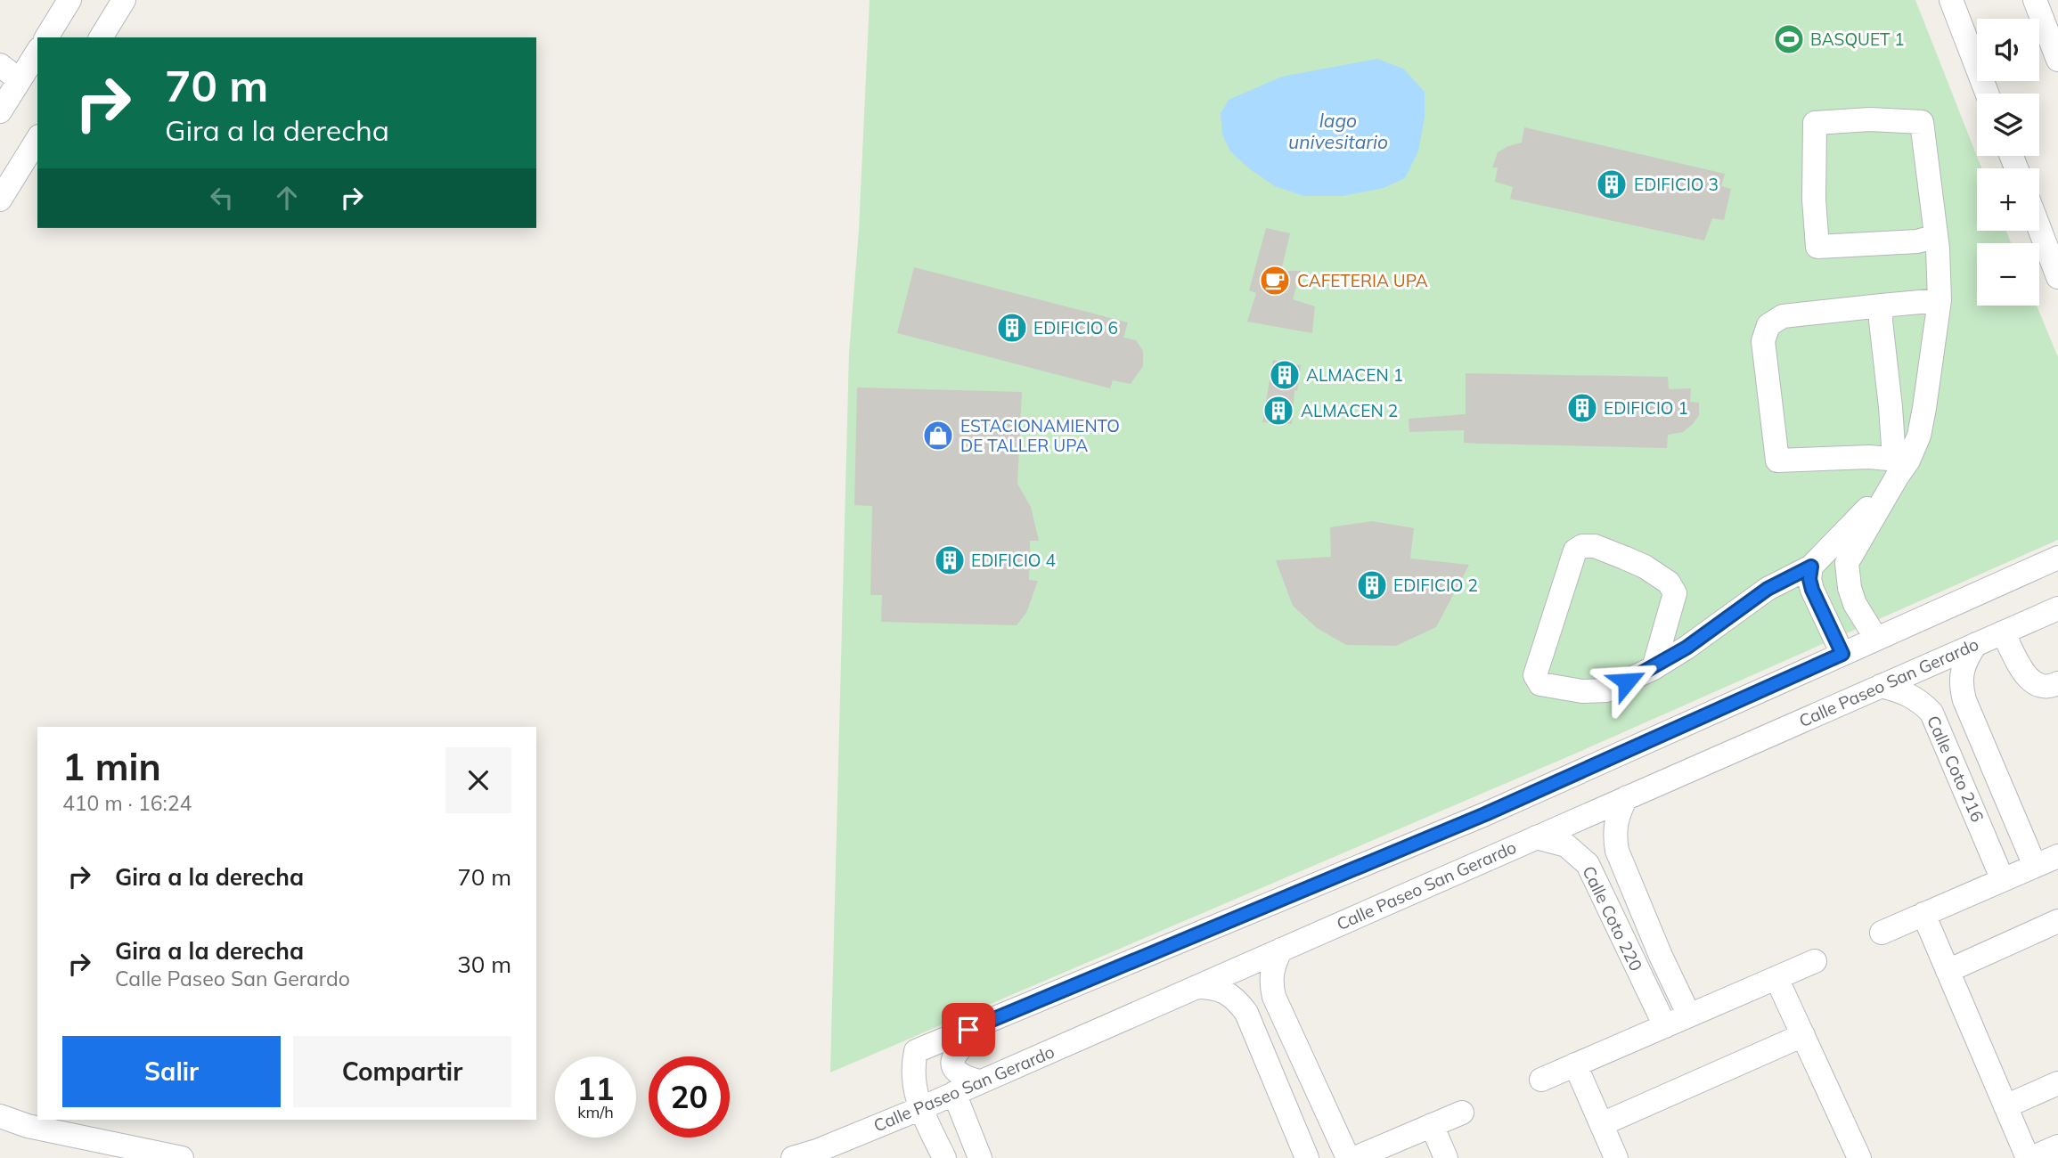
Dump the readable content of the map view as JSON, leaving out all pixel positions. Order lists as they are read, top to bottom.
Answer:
{
  "streets": {
    "street": ["Calle Paseo San Gerardo", "Calle Coto 216", "Calle Coto 220"]
  },
  "crossings": [
    ["Calle Paseo San Gerardo", "Calle Coto 216"],
    ["Calle Paseo San Gerardo", "Calle Coto 220"]
  ],
  "water": ["lago univesitario"],
  "places": {
    "sports": ["BASQUET 1"],
    "building": [
      "EDIFICIO 3",
      "EDIFICIO 6",
      "ALMACEN 1",
      "EDIFICIO 1",
      "ALMACEN 2",
      "EDIFICIO 4",
      "EDIFICIO 2"
    ],
    "cafe": ["CAFETERIA UPA"],
    "shop": ["ESTACIONAMIENTO DE TALLER UPA"]
  },
  "page": {
    "map_buttons": ["+", "−"],
    "turn": ["70 m", "Gira a la derecha"],
    "heading": ["1 min", "410 m · 16:24"],
    "list": [
      {
        "name": "Gira a la derecha",
        "value": "70 m"
      },
      {
        "name": "Gira a la derecha",
        "note": "Calle Paseo San Gerardo",
        "value": "30 m"
      }
    ],
    "buttons": ["Salir", "Compartir"],
    "speed": "11 km/h",
    "limit": "20"
  }
}
